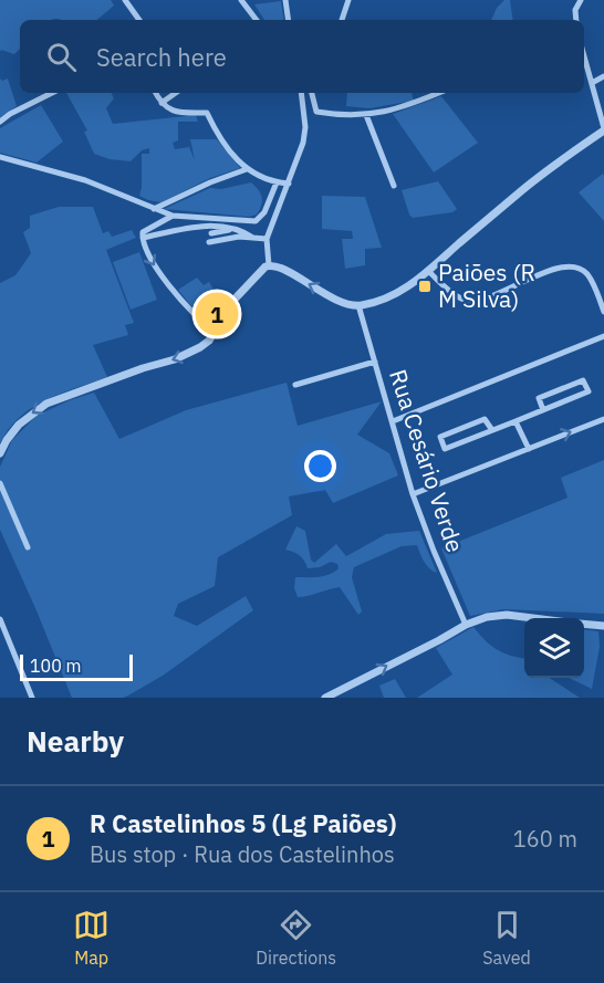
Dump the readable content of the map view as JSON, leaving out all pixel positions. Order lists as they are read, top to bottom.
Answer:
{
  "streets": {
    "street": ["Rua Cesário Verde"]
  },
  "places": {
    "transit": ["Paiões (R M Silva)"]
  },
  "scale_bar": "100 m",
  "page": {
    "search": "Search here",
    "pins": "1",
    "scale": "100 m",
    "heading": "Nearby",
    "list": [
      {
        "mark": "1",
        "name": "R Castelinhos 5 (Lg Paiões)",
        "note": "Bus stop · Rua dos Castelinhos",
        "value": "160 m"
      }
    ],
    "nav": ["Map", "Directions", "Saved"]
  }
}
